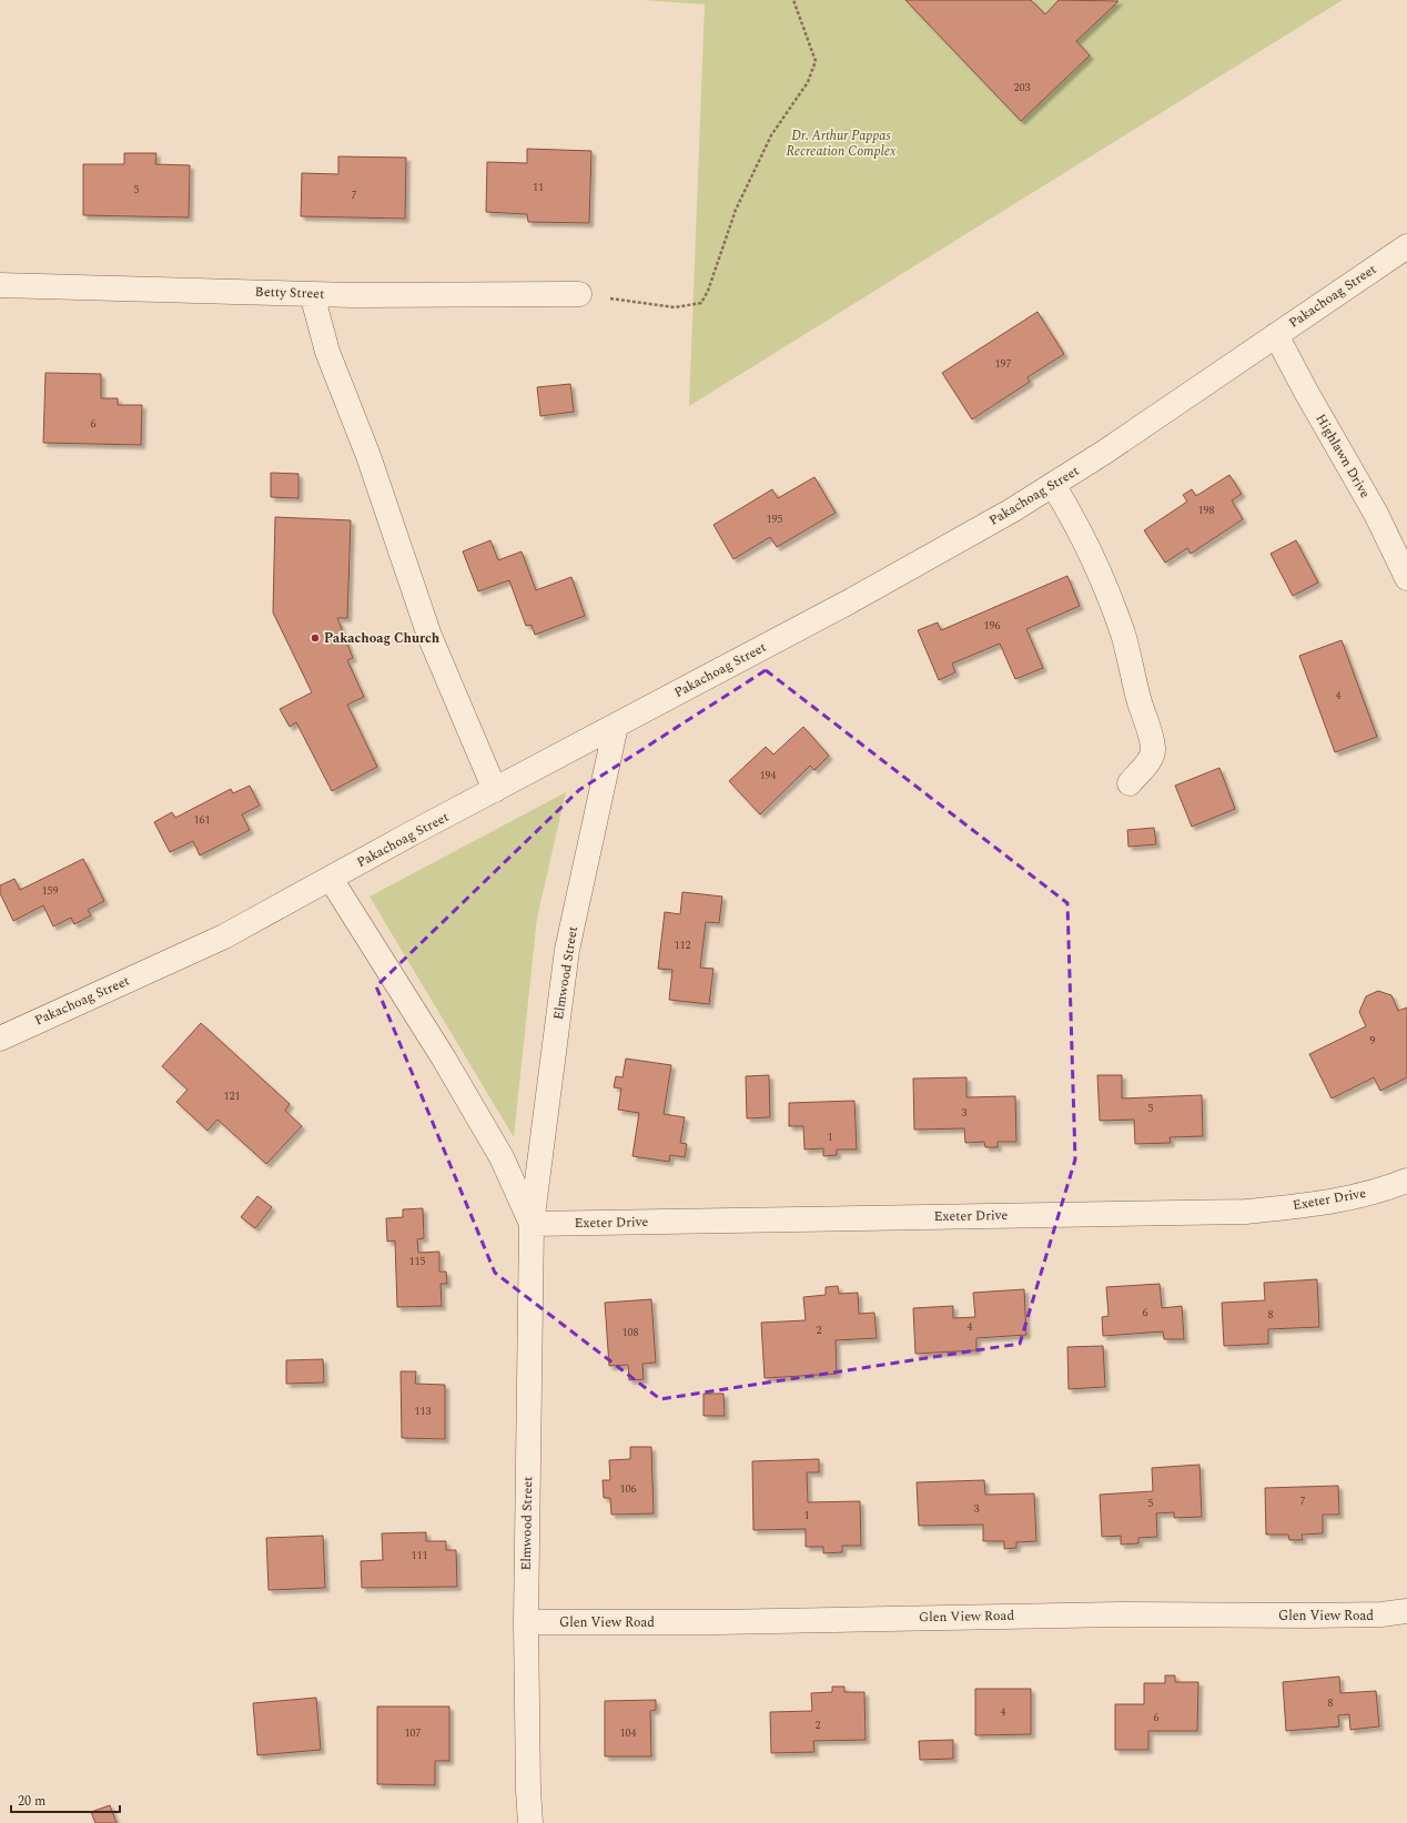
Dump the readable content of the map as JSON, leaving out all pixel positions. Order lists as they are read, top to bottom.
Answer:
{
  "streets": {
    "street": [
      "Betty Street",
      "Pakachoag Street",
      "Highlawn Drive",
      "Elmwood Street",
      "Exeter Drive",
      "Glen View Road"
    ]
  },
  "crossings": [
    ["Pakachoag Street", "Highlawn Drive"],
    ["Pakachoag Street", "Elmwood Street"],
    ["Elmwood Street", "Exeter Drive"],
    ["Elmwood Street", "Glen View Road"]
  ],
  "parks": ["Dr. Arthur Pappas Recreation Complex"],
  "places": ["Pakachoag Church"],
  "house_numbers": [
    "203",
    "11",
    "5",
    "7",
    "197",
    "6",
    "198",
    "195",
    "196",
    "4",
    "194",
    "161",
    "159",
    "112",
    "9",
    "121",
    "5",
    "3",
    "1",
    "115",
    "6",
    "8",
    "4",
    "2",
    "108",
    "113",
    "106",
    "7",
    "5",
    "3",
    "1",
    "111",
    "8",
    "4",
    "6",
    "2",
    "107",
    "104"
  ],
  "scale_bar": "20 m"
}
